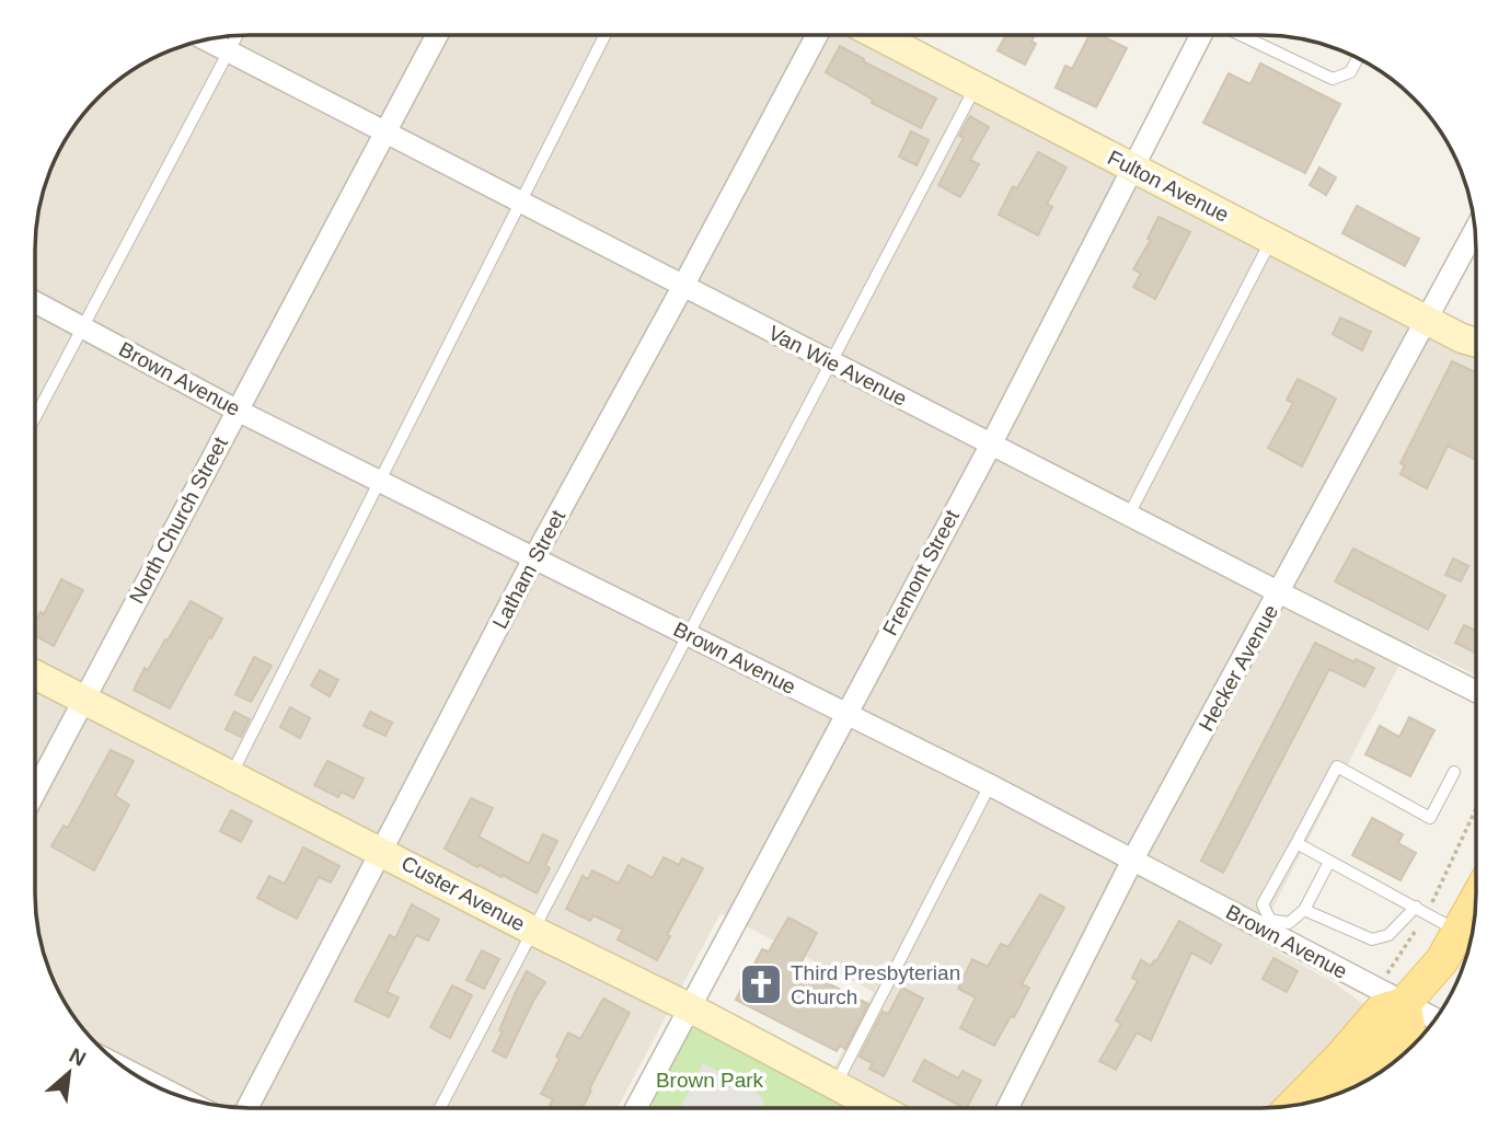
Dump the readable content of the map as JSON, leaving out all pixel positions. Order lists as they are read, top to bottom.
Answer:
{
  "streets": {
    "street": [
      "Fulton Avenue",
      "Van Wie Avenue",
      "Brown Avenue",
      "North Church Street",
      "Latham Street",
      "Fremont Street",
      "Hecker Avenue",
      "Custer Avenue"
    ]
  },
  "crossings": [
    ["Fulton Avenue", "Fremont Street"],
    ["Fulton Avenue", "Hecker Avenue"],
    ["Van Wie Avenue", "North Church Street"],
    ["Van Wie Avenue", "Latham Street"],
    ["Van Wie Avenue", "Fremont Street"],
    ["Van Wie Avenue", "Hecker Avenue"],
    ["Brown Avenue", "North Church Street"],
    ["Brown Avenue", "Latham Street"],
    ["Brown Avenue", "Fremont Street"],
    ["Brown Avenue", "Hecker Avenue"],
    ["North Church Street", "Custer Avenue"],
    ["Latham Street", "Custer Avenue"],
    ["Fremont Street", "Custer Avenue"]
  ],
  "parks": ["Brown Park"],
  "places": {
    "church": ["Third Presbyterian Church"]
  },
  "north": "top right"
}
